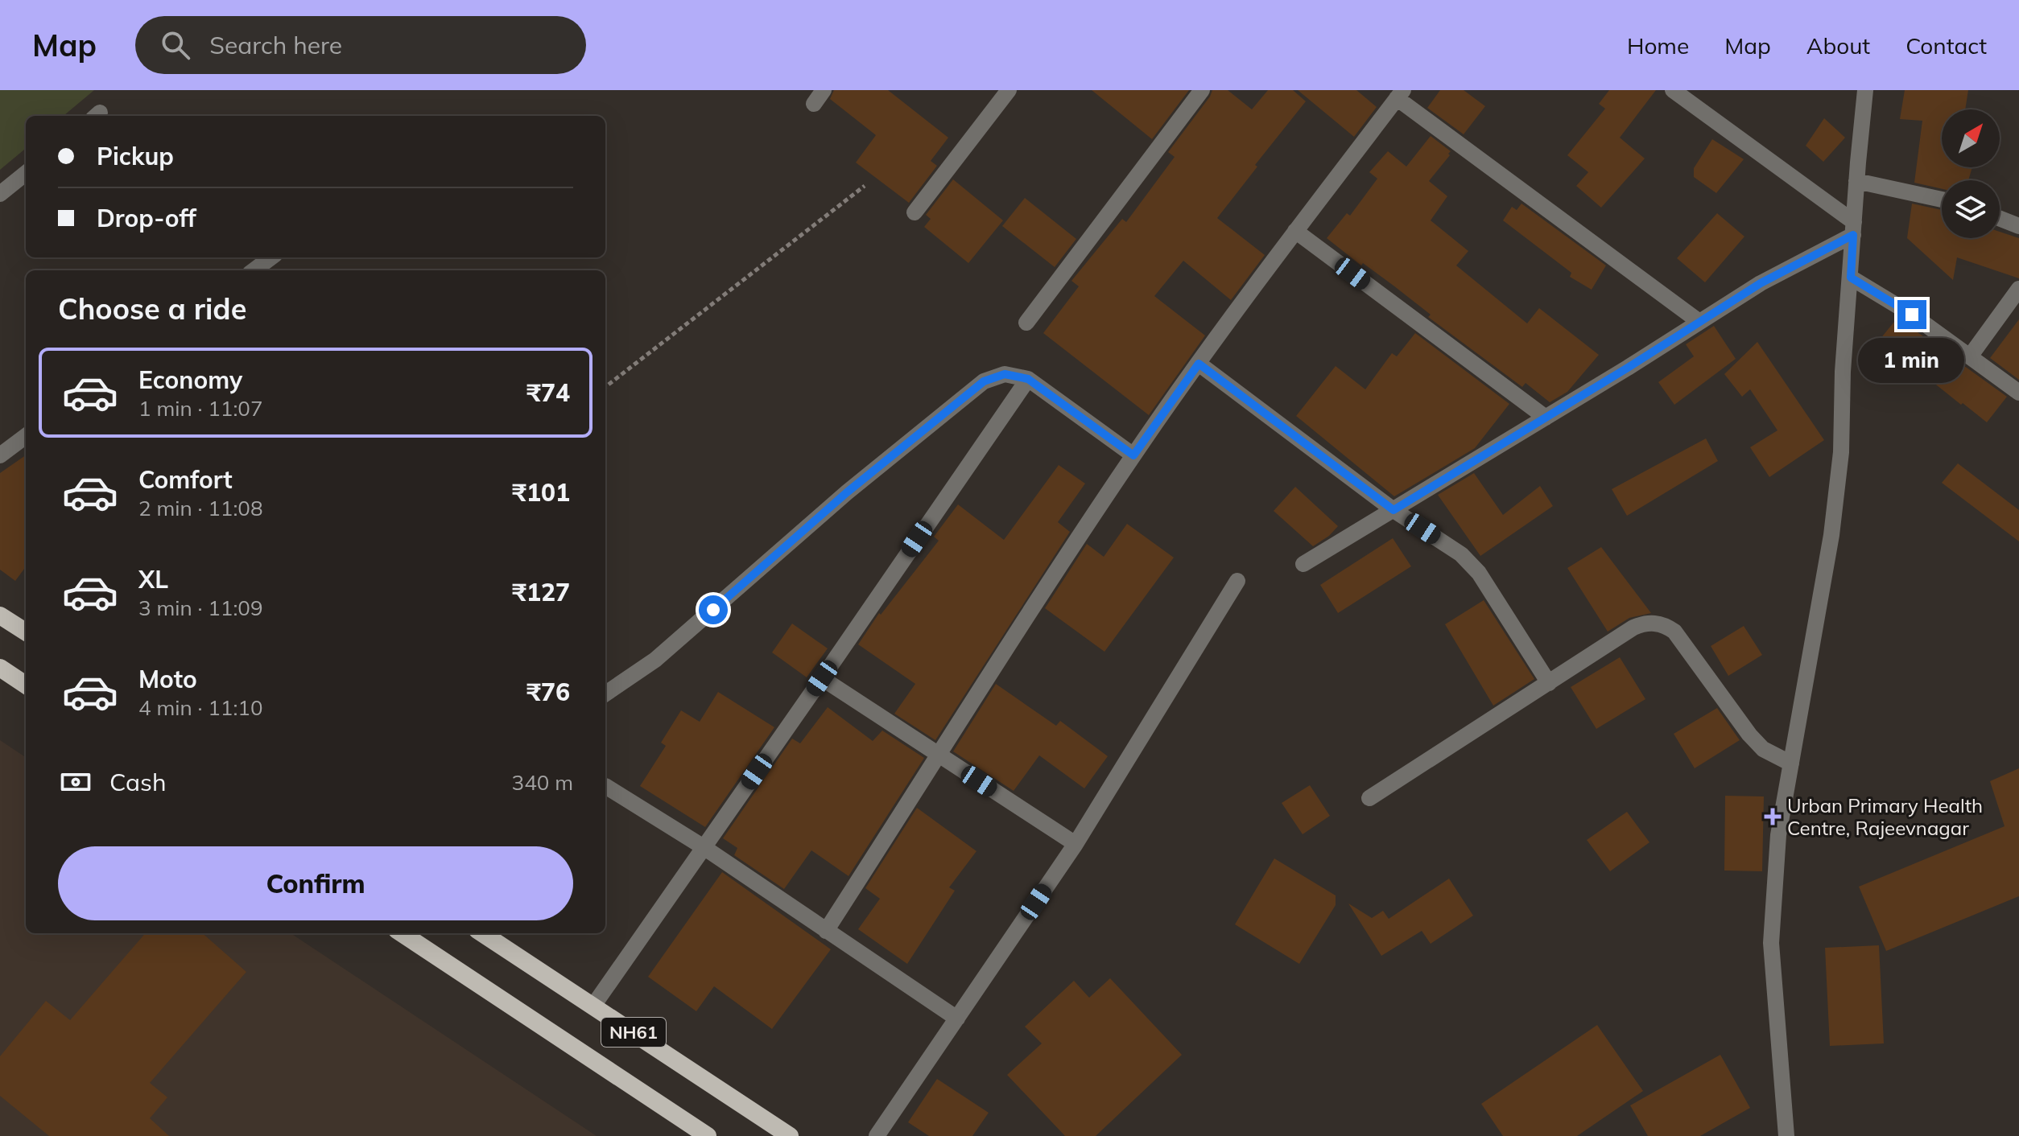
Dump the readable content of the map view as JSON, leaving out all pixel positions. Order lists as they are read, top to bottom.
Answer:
{
  "streets": {
    "highway": ["NH61"]
  },
  "places": {
    "health": ["Urban Primary Health Centre, Rajeevnagar"]
  },
  "north": "top right",
  "page": {
    "header": "Map",
    "search": "Search here",
    "nav": [
      "Home",
      "Map",
      "About",
      "Contact"
    ],
    "banner": ["Pickup", "Drop-off"],
    "heading": "Choose a ride",
    "bubble": "1 min",
    "list": [
      {
        "name": "Economy",
        "note": "1 min · 11:07",
        "value": "₹74"
      },
      {
        "name": "Comfort",
        "note": "2 min · 11:08",
        "value": "₹101"
      },
      {
        "name": "XL",
        "note": "3 min · 11:09",
        "value": "₹127"
      },
      {
        "name": "Moto",
        "note": "4 min · 11:10",
        "value": "₹76"
      }
    ],
    "pay": ["Cash", "340 m"],
    "buttons": "Confirm"
  }
}
